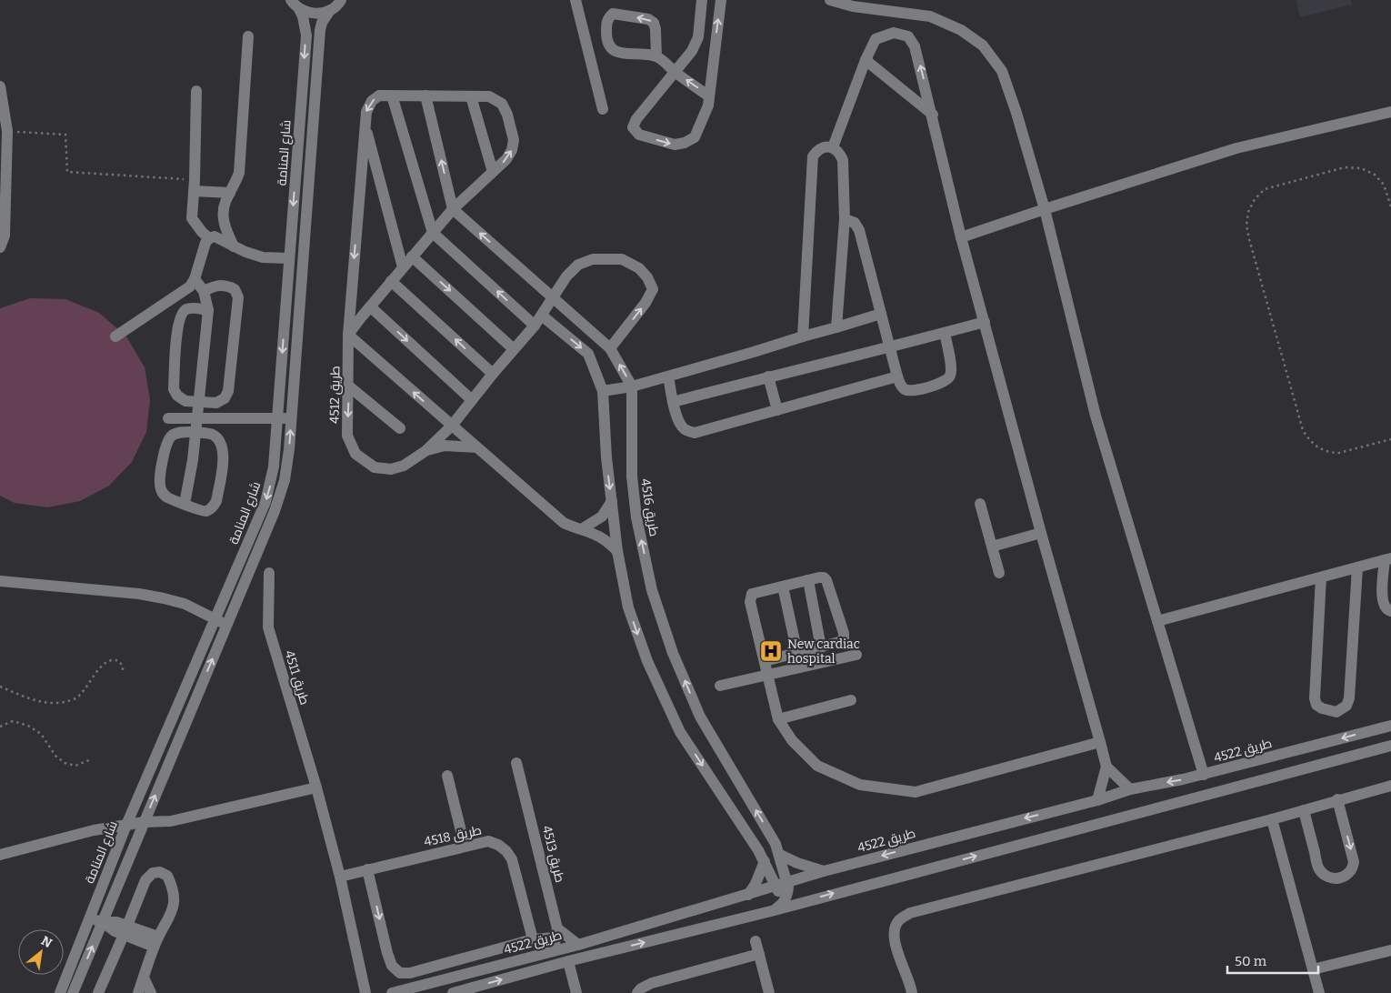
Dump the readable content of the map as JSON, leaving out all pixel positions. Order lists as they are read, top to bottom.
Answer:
{
  "streets": {
    "street": [
      "شارع المنامة",
      "طريق 4512",
      "طريق 4516",
      "طريق 4511",
      "طريق 4522",
      "طريق 4518",
      "طريق 4513"
    ]
  },
  "crossings": [
    ["طريق 4512", "طريق 4516"],
    ["طريق 4516", "طريق 4522"],
    ["طريق 4511", "طريق 4518"],
    ["طريق 4522", "طريق 4513"]
  ],
  "places": {
    "hospital": ["New cardiac hospital"]
  },
  "scale_bar": "50 m",
  "north": "top right"
}
